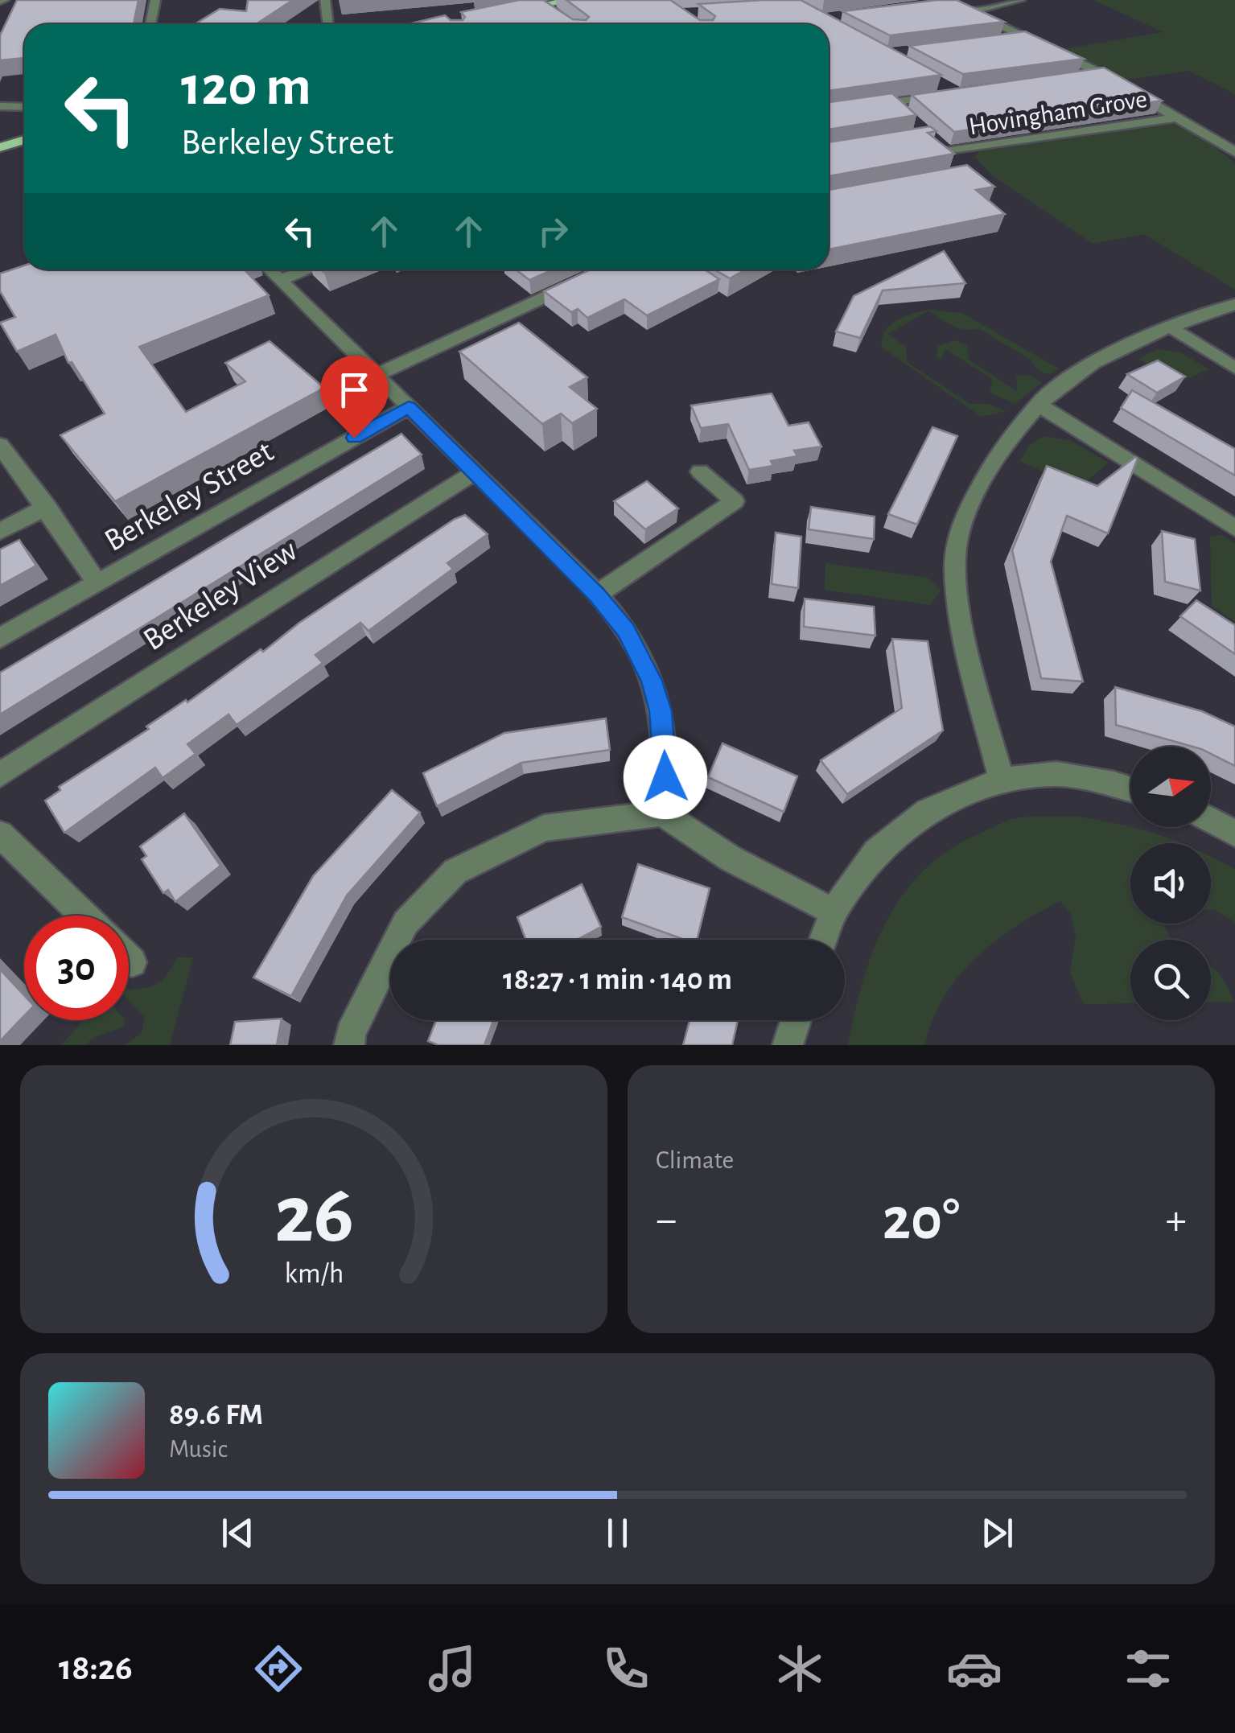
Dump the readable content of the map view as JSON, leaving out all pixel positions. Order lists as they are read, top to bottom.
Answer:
{
  "streets": {
    "street": ["Hovingham Grove", "Berkeley Street", "Berkeley View"]
  },
  "north": "right",
  "page": {
    "turn": ["120 m", "Berkeley Street"],
    "limit": "30",
    "trip": "18:27 · 1 min · 140 m",
    "tile": "Climate",
    "heat": ["−", "20°", "+"],
    "song": ["89.6 FM", "Music"],
    "tabs": "18:26",
    "gauge": ["26", "km/h"]
  }
}
